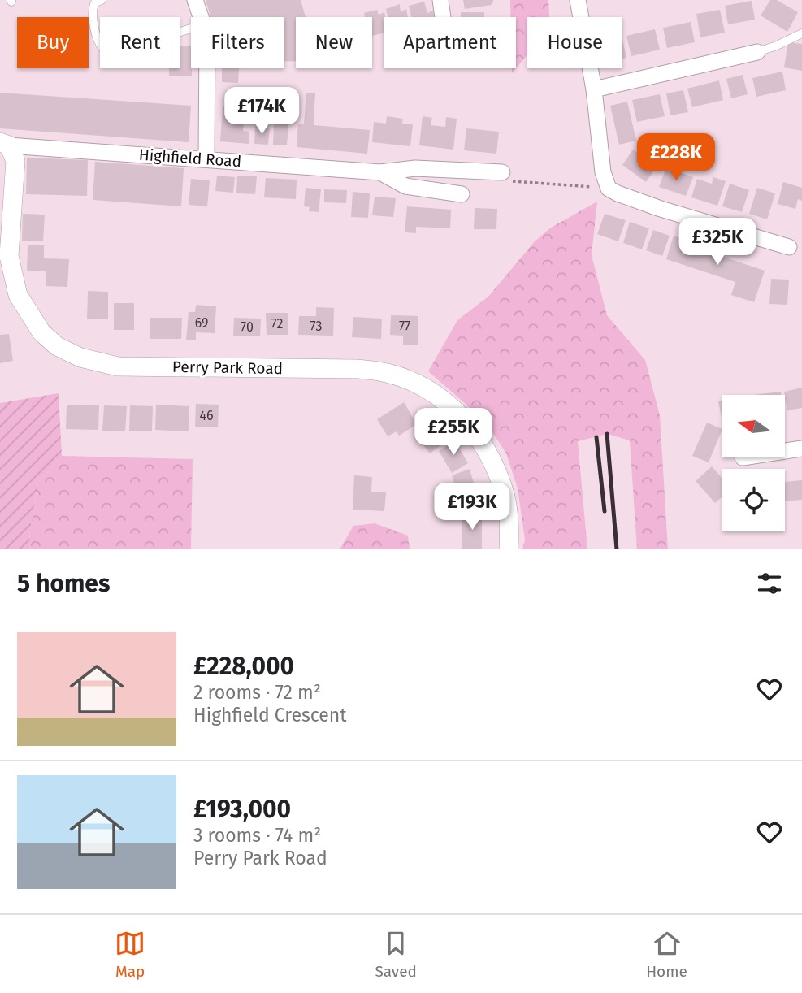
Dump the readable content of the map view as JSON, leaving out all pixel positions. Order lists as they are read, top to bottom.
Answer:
{
  "streets": {
    "street": ["Highfield Road", "Perry Park Road"]
  },
  "crossings": [
    ["Highfield Road", "Perry Park Road"]
  ],
  "house_numbers": [
    "69",
    "72",
    "73",
    "77",
    "70",
    "46"
  ],
  "north": "left",
  "page": {
    "chip": [
      "Buy",
      "Rent",
      "Filters",
      "New",
      "Apartment",
      "House"
    ],
    "price": [
      "£174K",
      "£228K",
      "£325K",
      "£255K",
      "£193K"
    ],
    "heading": "5 homes",
    "list": [
      {
        "name": "£228,000",
        "note": "2 rooms · 72 m² · Highfield Crescent"
      },
      {
        "name": "£193,000",
        "note": "3 rooms · 74 m² · Perry Park Road"
      }
    ],
    "tabs": ["Map", "Saved", "Home"]
  }
}
